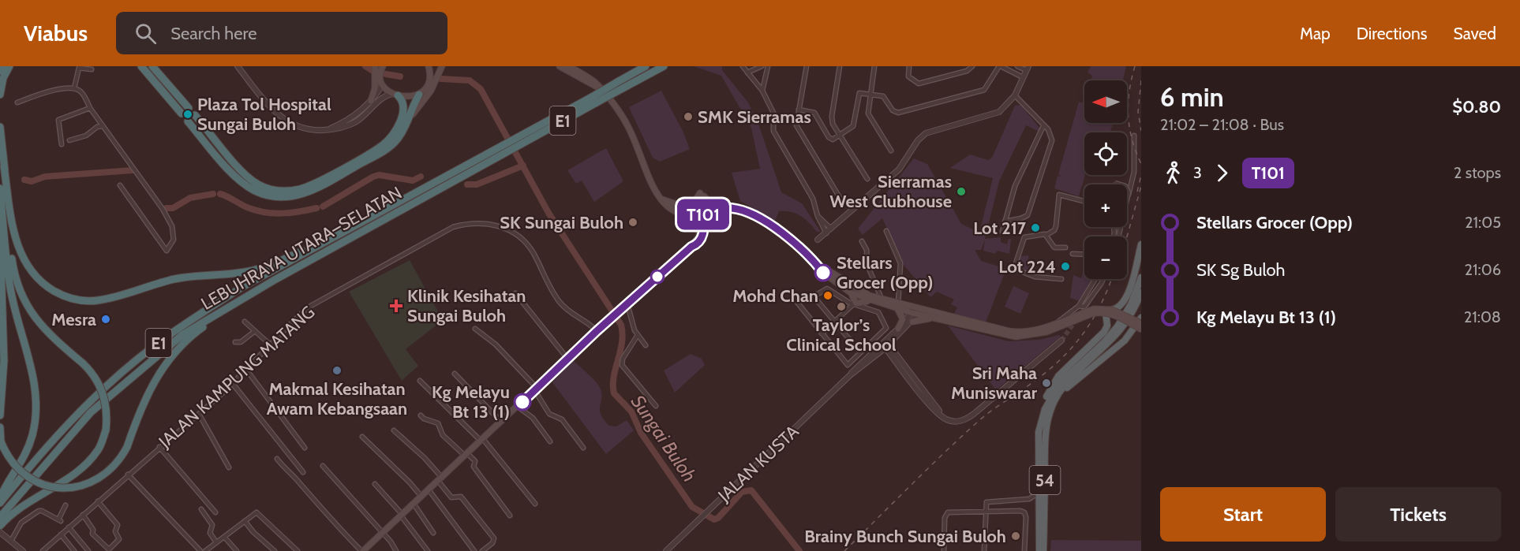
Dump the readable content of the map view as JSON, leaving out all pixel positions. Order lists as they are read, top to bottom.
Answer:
{
  "streets": {
    "highway": ["E1", "LEBUHRAYA UTARA–SELATAN", "54"],
    "street": ["JALAN KAMPUNG MATANG", "JALAN KUSTA"]
  },
  "water": ["Sungai Buloh"],
  "places": {
    "other": [
      "Plaza Tol Hospital Sungai Buloh",
      "SMK Sierramas",
      "Sierramas West Clubhouse",
      "SK Sungai Buloh",
      "Lot 217",
      "Lot 224",
      "Stellars Grocer (Opp)",
      "Mohd Chan",
      "Taylor’s Clinical School",
      "Mesra",
      "Makmal Kesihatan Awam Kebangsaan",
      "Sri Maha Muniswarar",
      "Kg Melayu Bt 13 (1)",
      "Brainy Bunch Sungai Buloh"
    ],
    "health": ["Klinik Kesihatan Sungai Buloh"]
  },
  "lines": ["bus line T101"],
  "north": "left",
  "page": {
    "header": "Viabus",
    "search": "Search here",
    "nav": ["Map", "Directions", "Saved"],
    "on_map": "T101",
    "heading": ["6 min", "21:02 – 21:08 · Bus", "$0.80"],
    "map_buttons": ["+", "−"],
    "legs": ["3", "T101", "2 stops"],
    "list": [
      {
        "name": "Stellars Grocer (Opp)",
        "value": "21:05"
      },
      {
        "name": "SK Sg Buloh",
        "value": "21:06"
      },
      {
        "name": "Kg Melayu Bt 13 (1)",
        "value": "21:08"
      }
    ],
    "buttons": ["Start", "Tickets"]
  }
}
